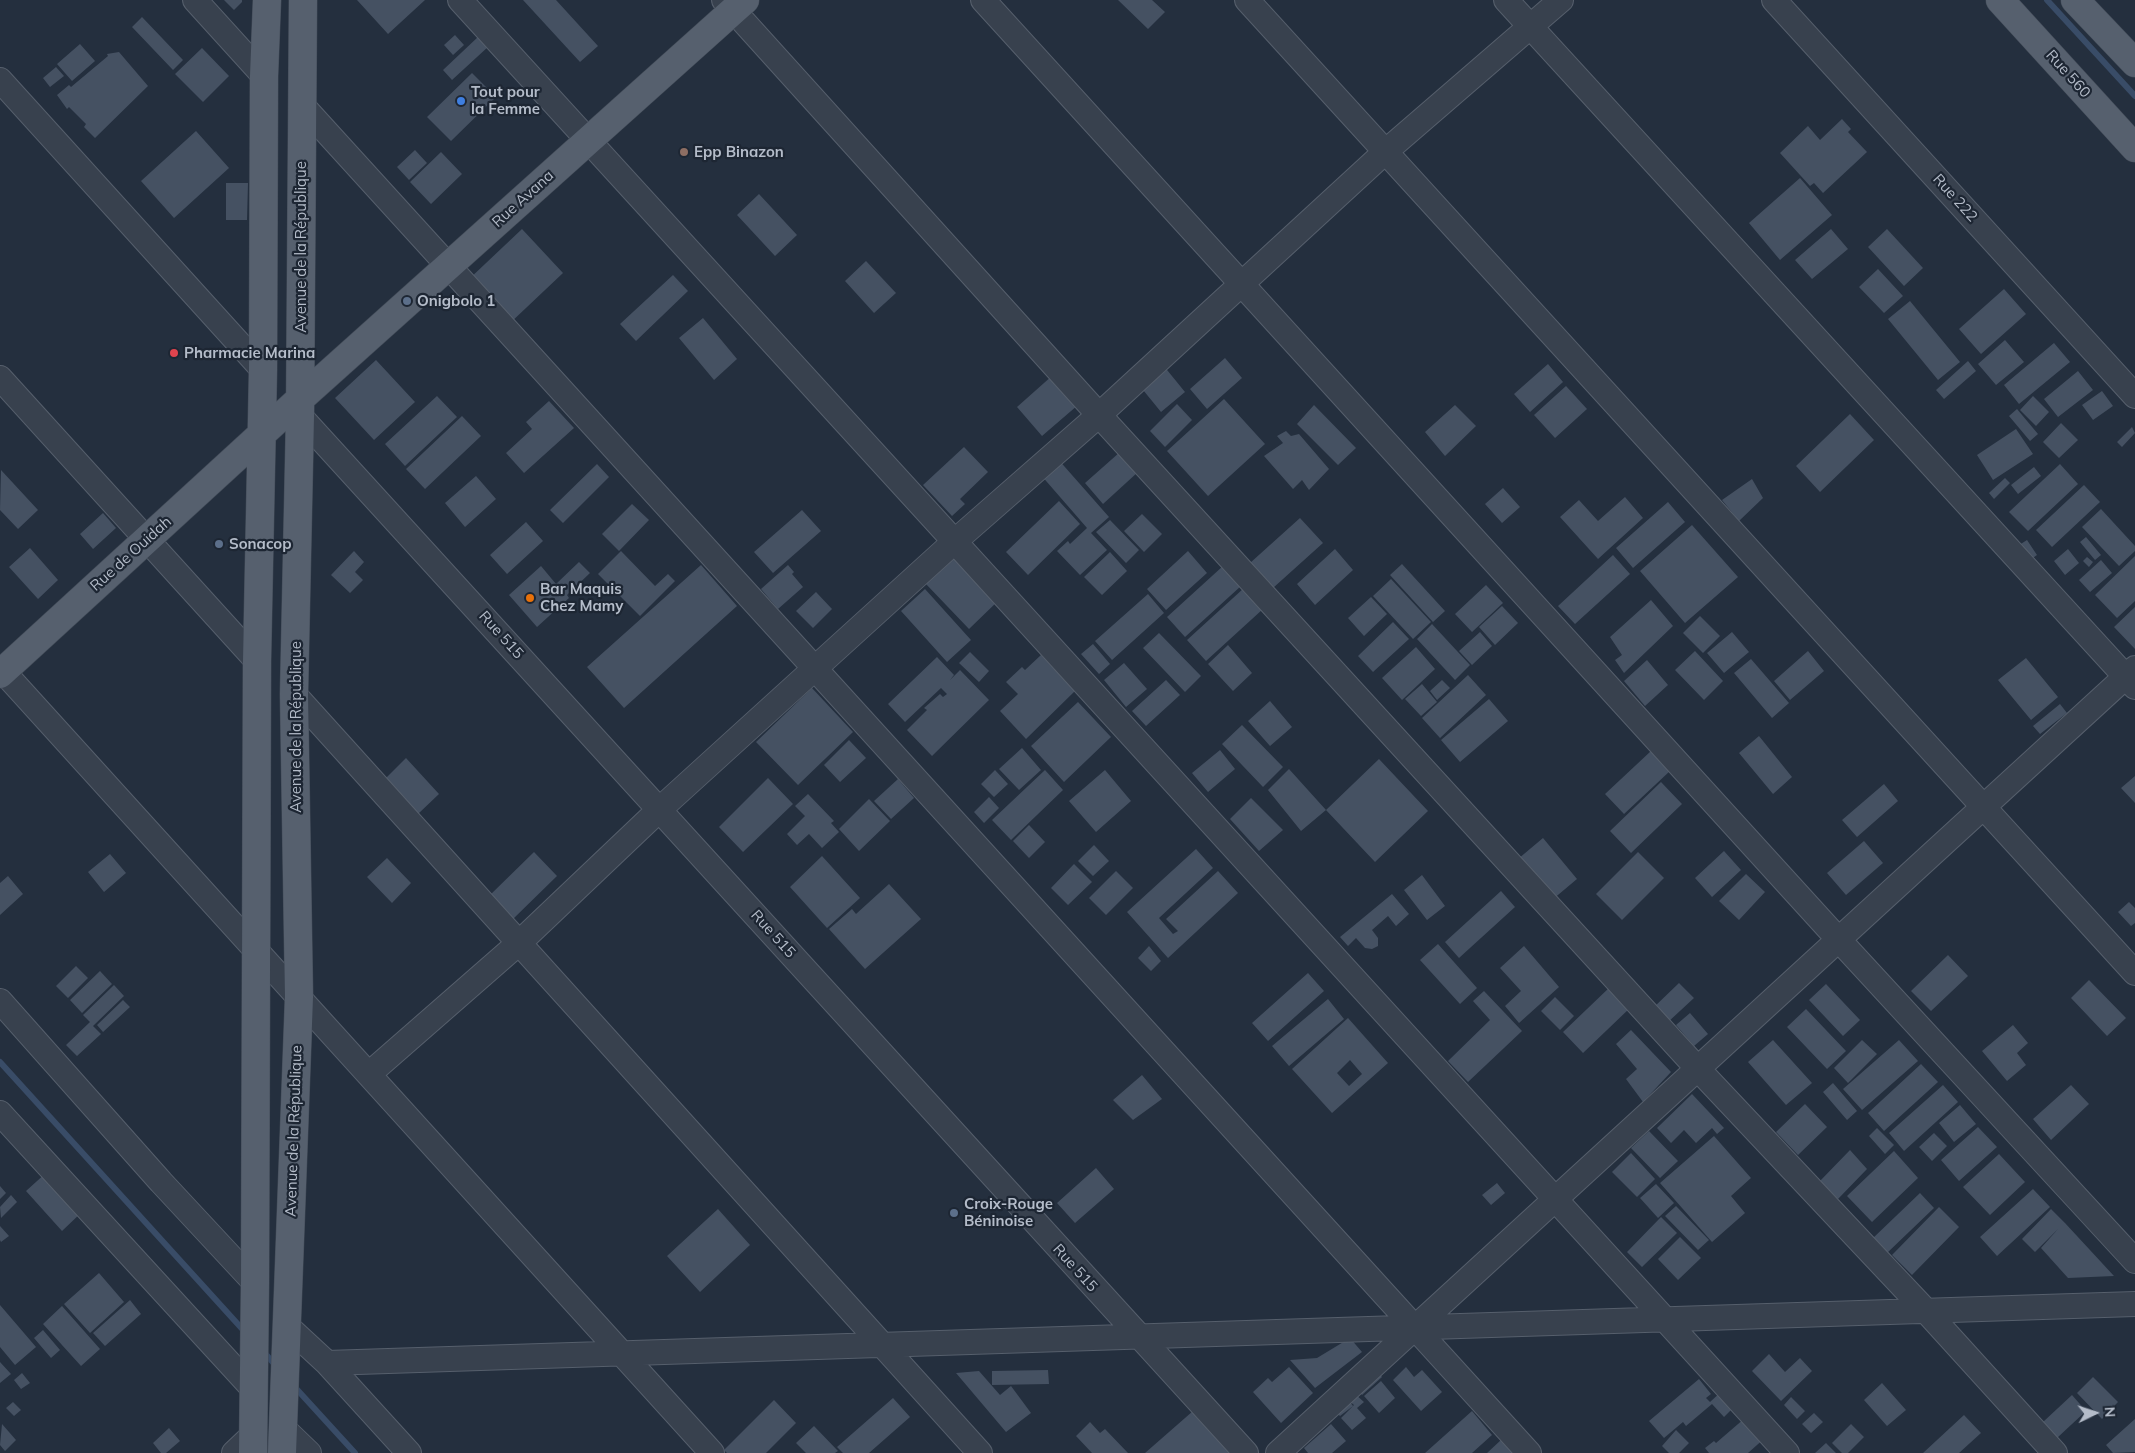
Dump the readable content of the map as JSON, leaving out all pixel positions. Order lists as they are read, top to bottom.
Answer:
{
  "streets": {
    "main road": [
      "Rue 560",
      "Rue Avana",
      "Avenue de la République",
      "Rue de Ouidah"
    ],
    "street": ["Rue 222", "Rue 515"]
  },
  "crossings": [
    ["Rue Avana", "Avenue de la République"],
    ["Rue Avana", "Rue de Ouidah"],
    ["Rue Avana", "Rue 515"],
    ["Avenue de la République", "Rue de Ouidah"],
    ["Avenue de la République", "Rue 515"],
    ["Rue de Ouidah", "Rue 515"]
  ],
  "places": [
    "Tout pour la Femme",
    "Epp Binazon",
    "Onigbolo 1",
    "Pharmacie Marina",
    "Sonacop",
    "Bar Maquis Chez Mamy",
    "Croix-Rouge Béninoise"
  ],
  "north": "right"
}
